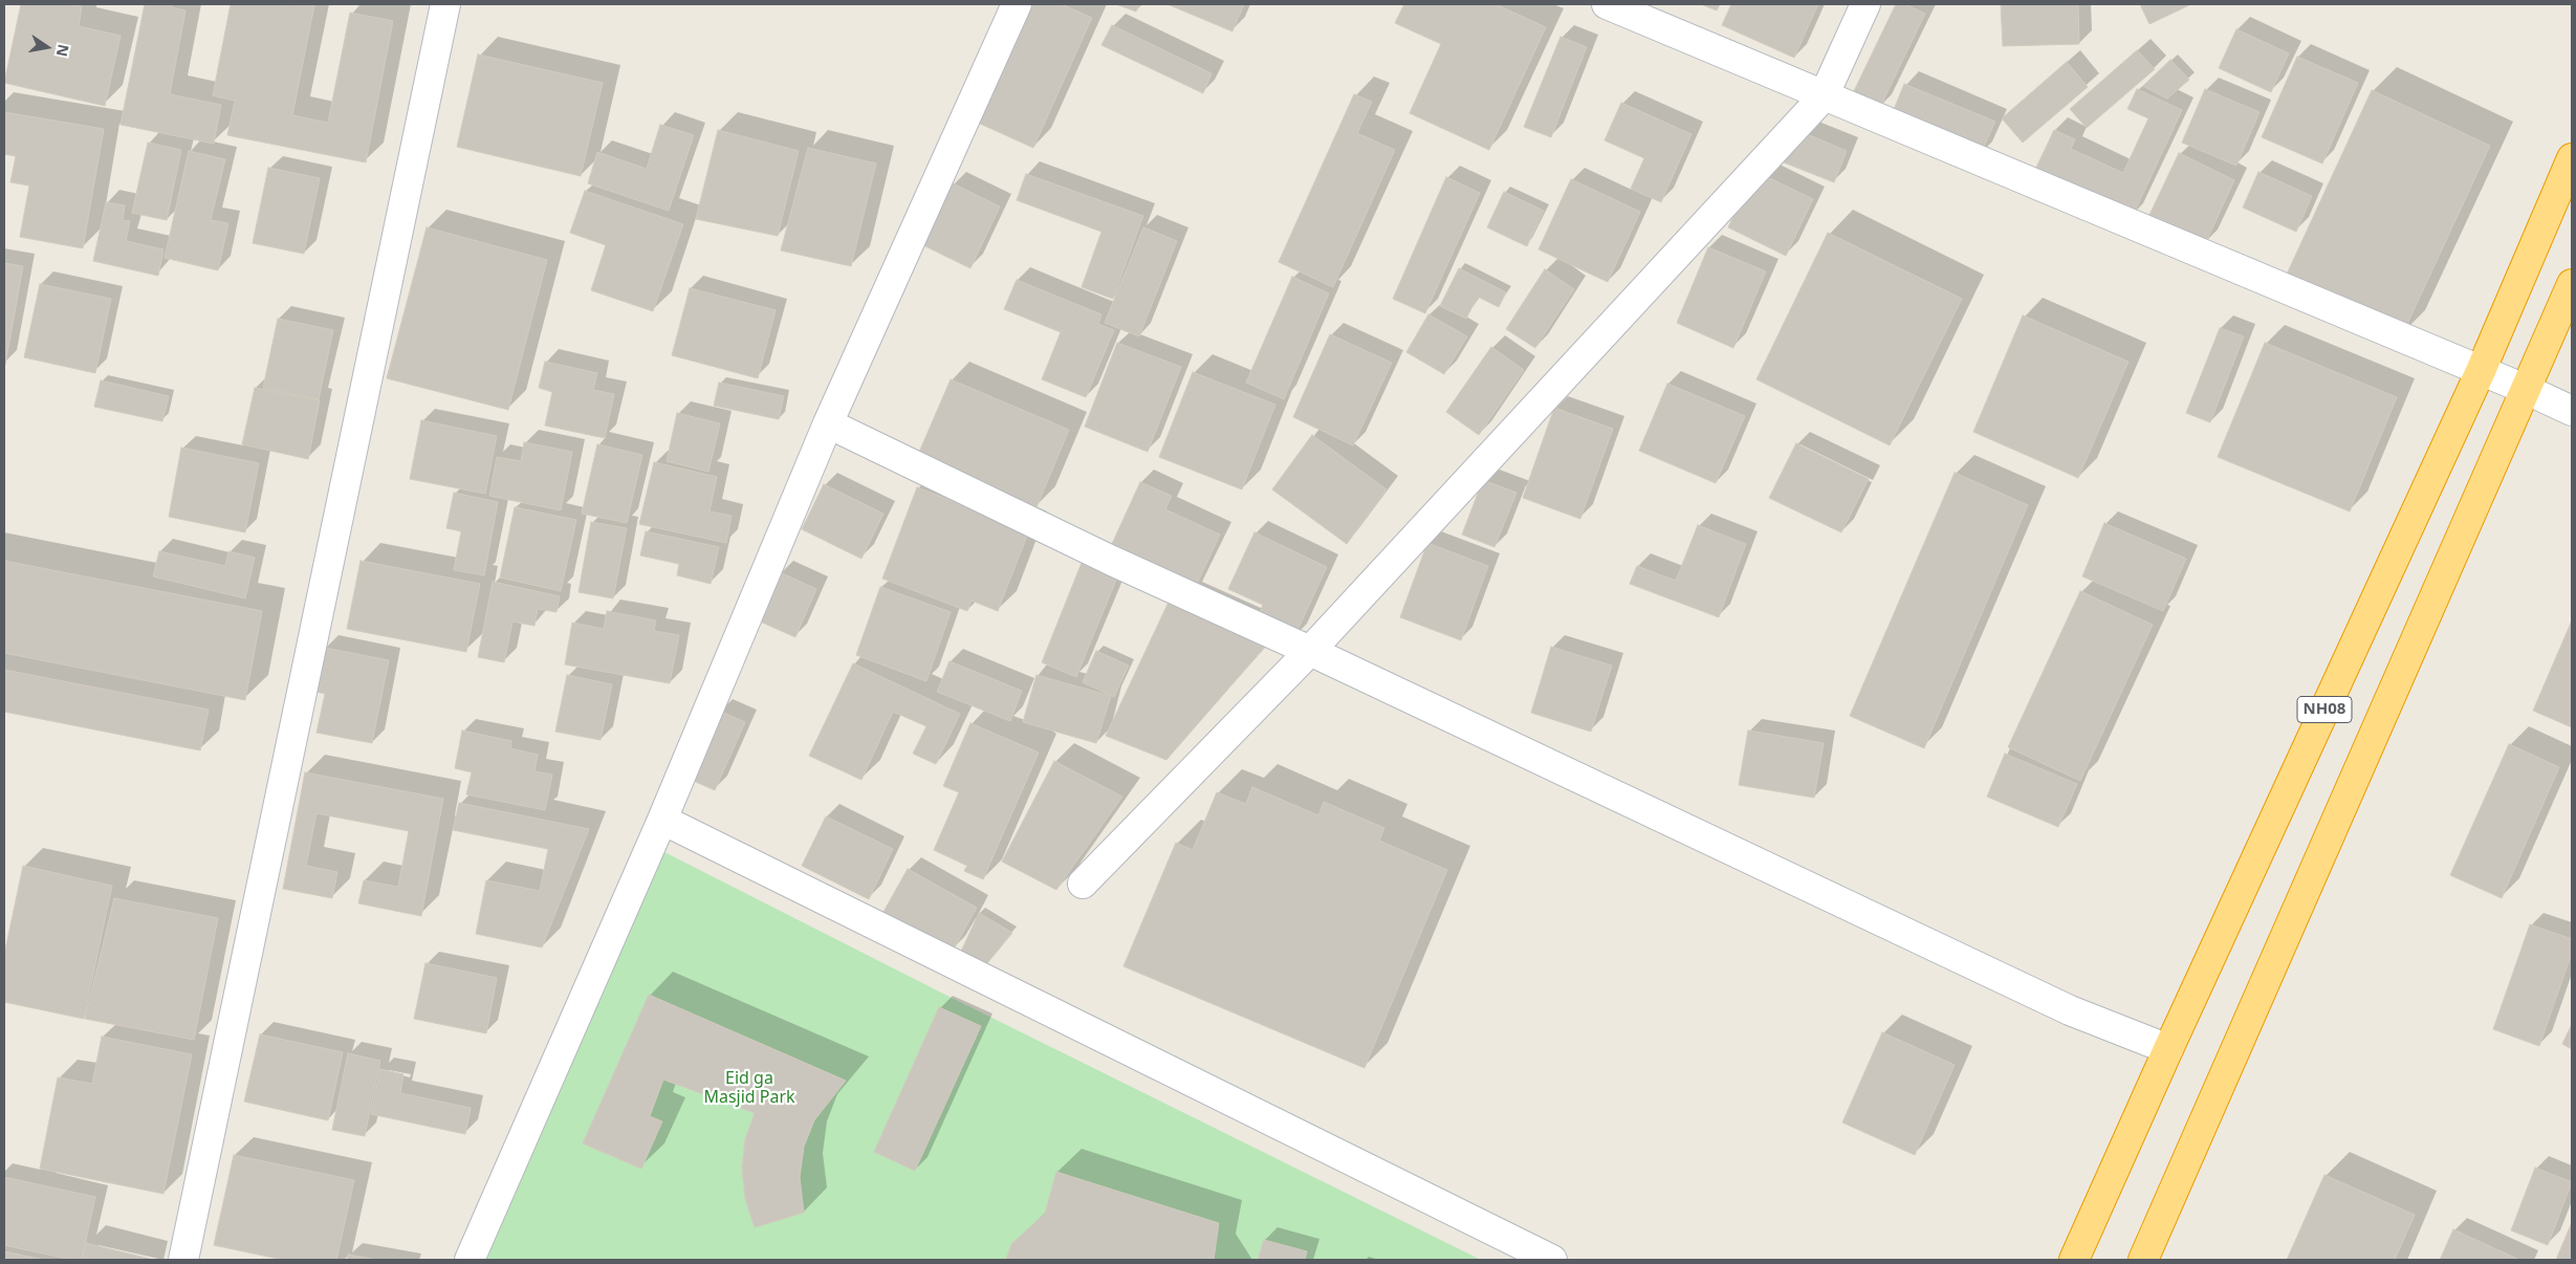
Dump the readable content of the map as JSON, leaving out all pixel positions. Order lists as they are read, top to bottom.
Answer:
{
  "streets": {
    "highway": ["NH08"]
  },
  "parks": ["Eid ga Masjid Park"],
  "north": "right"
}
